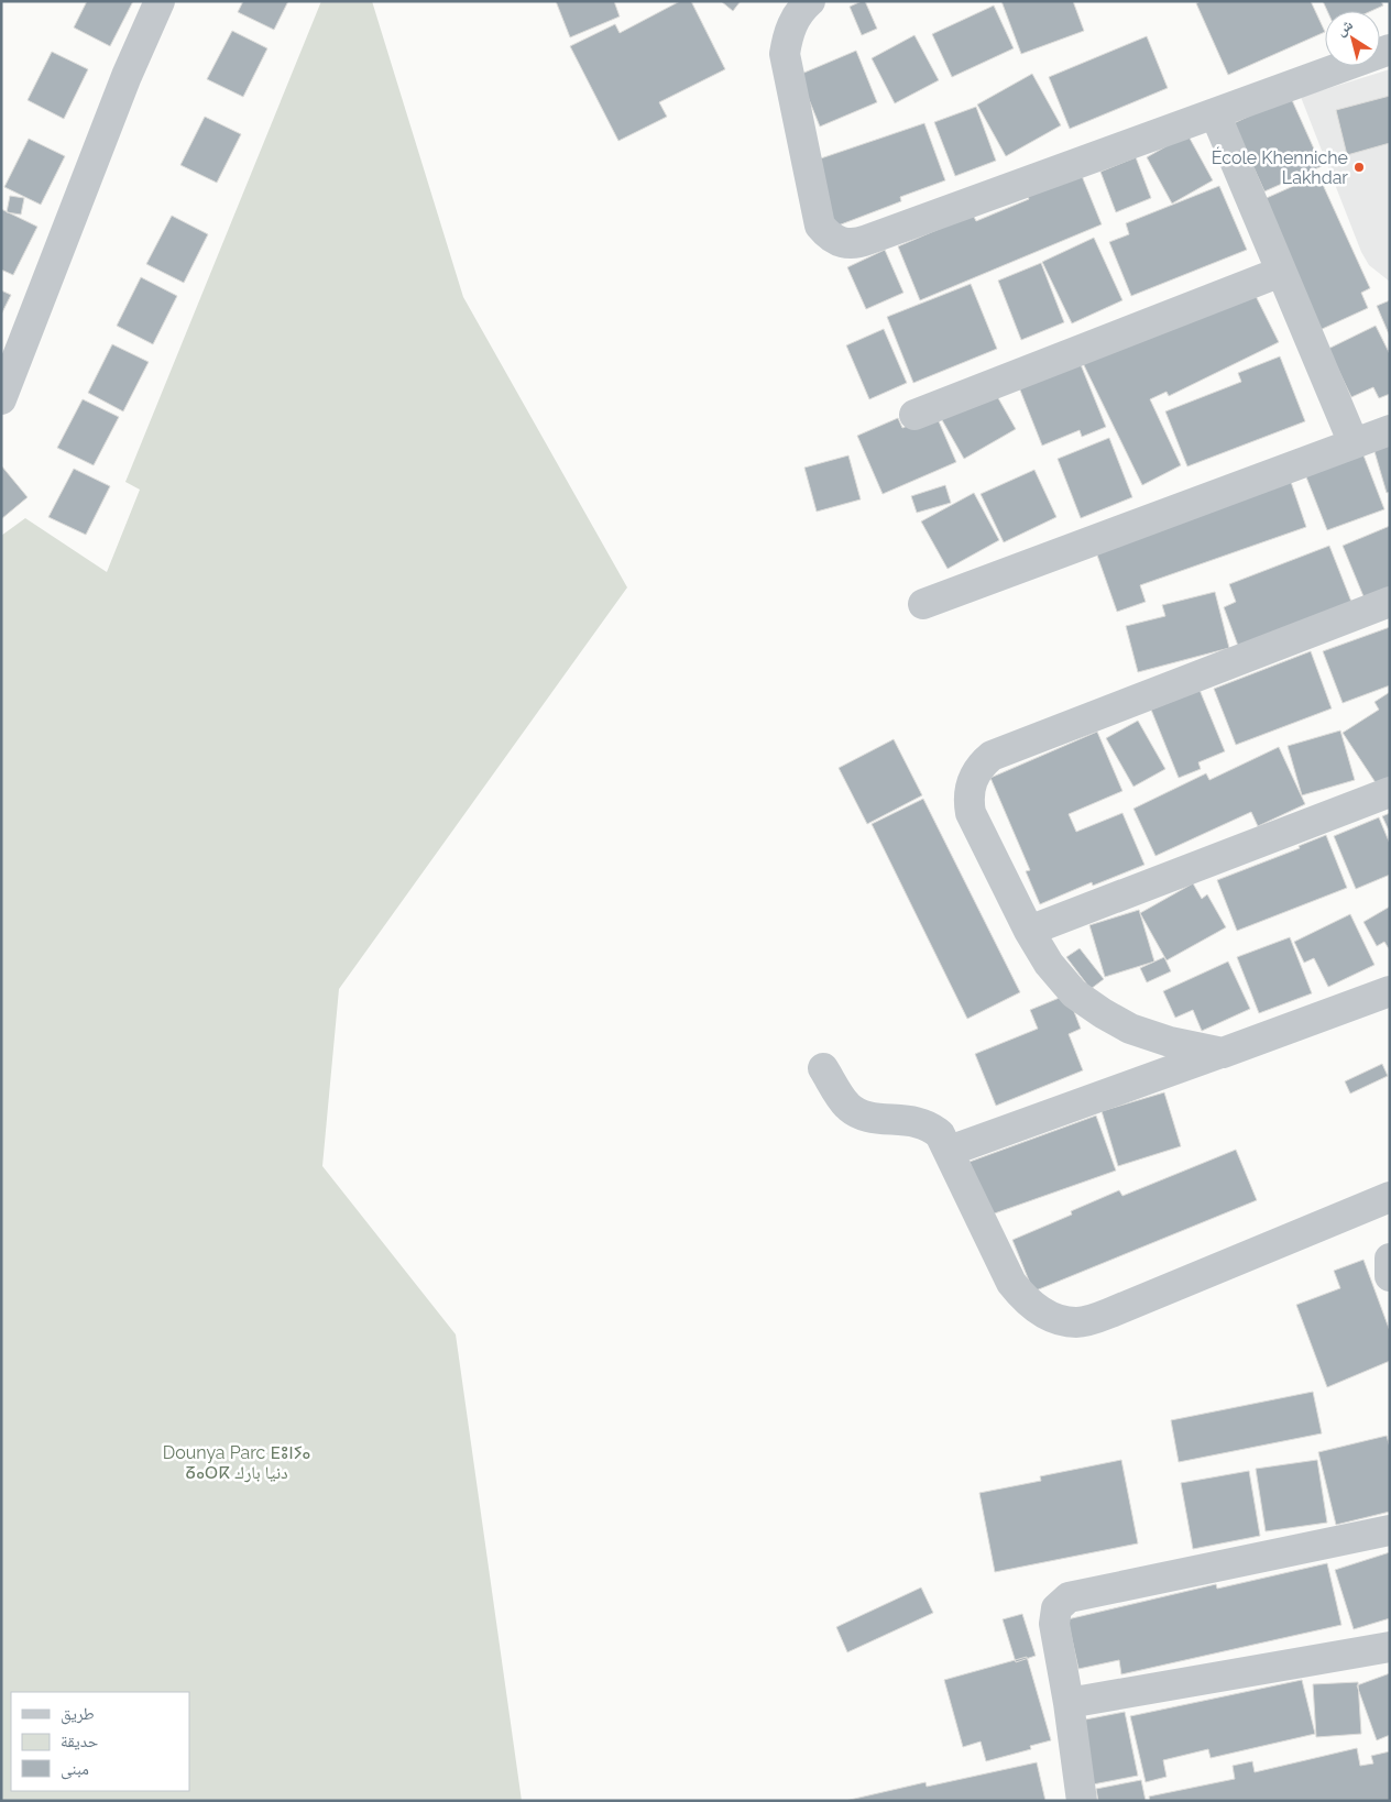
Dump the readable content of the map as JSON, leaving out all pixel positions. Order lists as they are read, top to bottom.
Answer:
{
  "parks": ["Dounya Parc ⴹⵓⵏⵢⴰ ⵒⴰⵔⴽ دنيا بارك"],
  "places": ["École Khenniche Lakhdar"],
  "legend": ["طريق", "حديقة", "مبنى"],
  "north": "top left"
}
